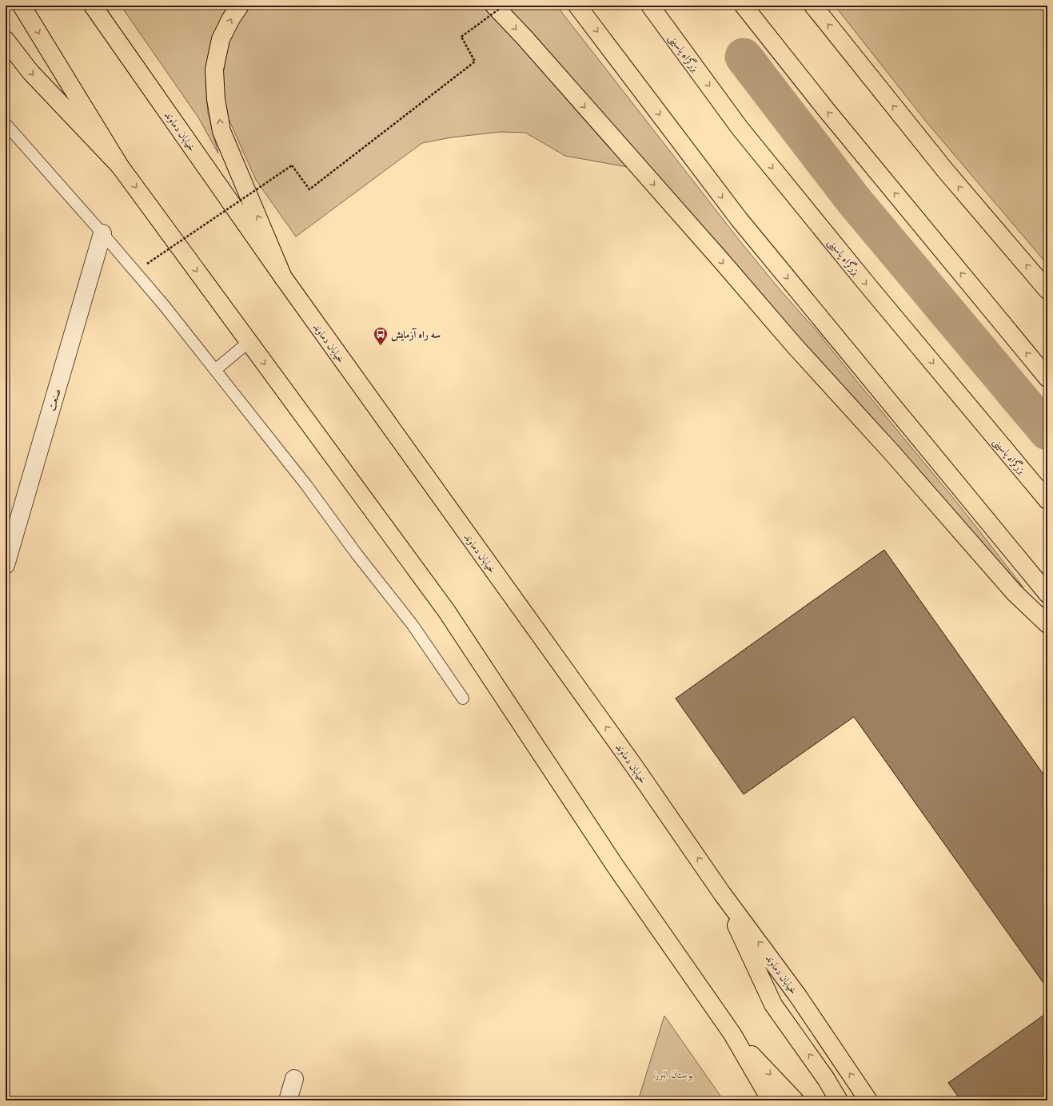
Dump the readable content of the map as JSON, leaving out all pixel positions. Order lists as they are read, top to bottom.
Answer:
{
  "streets": {
    "main road": ["بزرگراه یاسینی", "خیابان دماوند"],
    "street": ["صنعت"]
  },
  "parks": ["بوستان البرز"],
  "places": {
    "bus stop": ["سه راه آزمایش"]
  }
}
